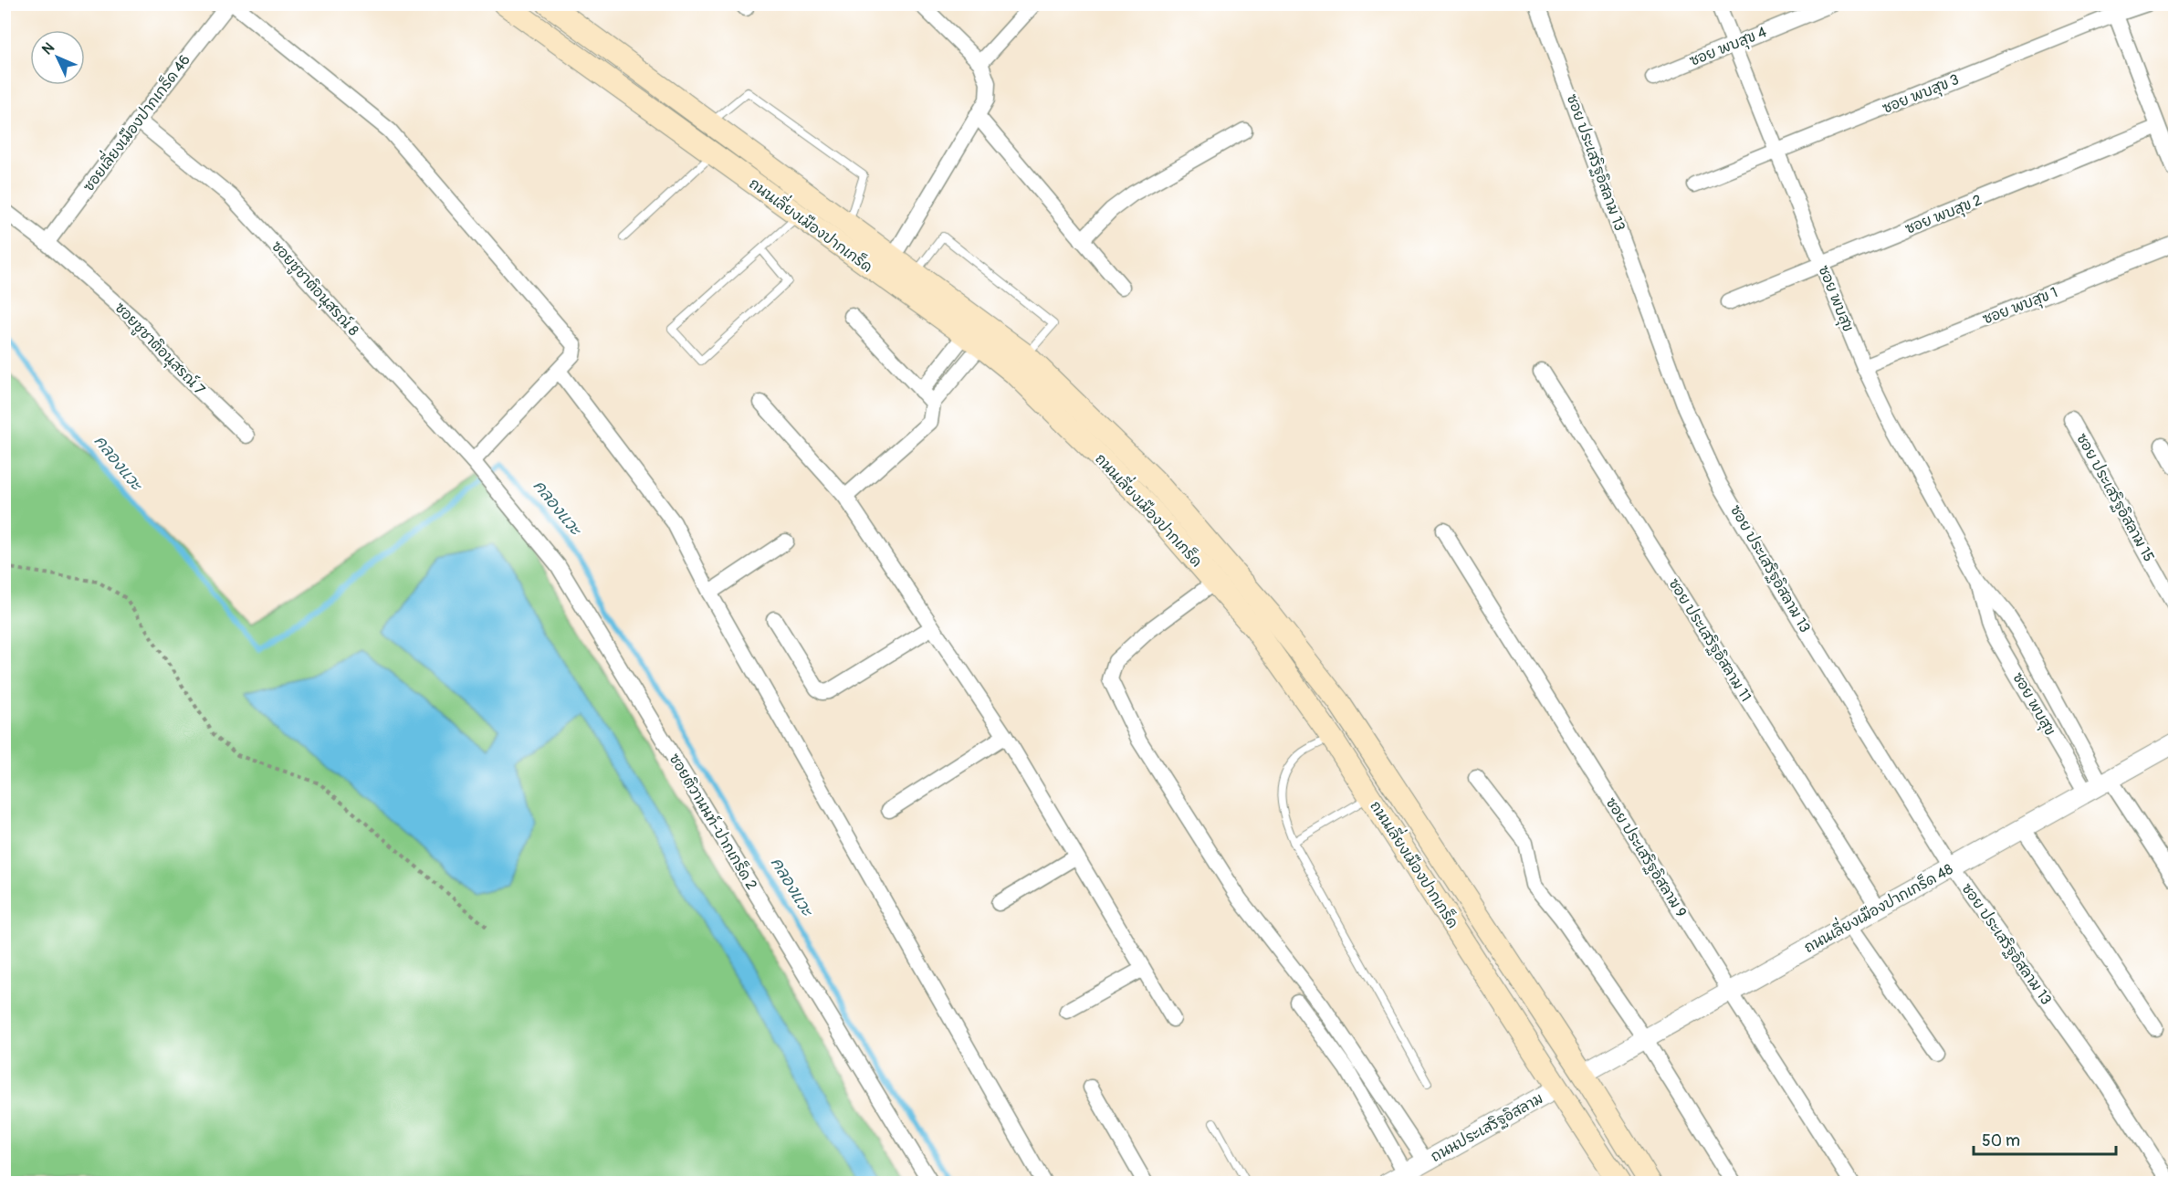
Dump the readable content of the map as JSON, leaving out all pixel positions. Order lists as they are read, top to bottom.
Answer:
{
  "streets": {
    "main road": ["ถนนเลี่ยงเมืองปากเกร็ด"],
    "street": [
      "ซอย พบสุข 4",
      "ซอย พบสุข 3",
      "ซอยเลี่ยงเมืองปากเกร็ด 46",
      "ซอย ประเสริฐอิสลาม 13",
      "ซอย พบสุข 2",
      "ซอยชูชาติอนุสรณ์ 8",
      "ซอย พบสุข",
      "ซอย พบสุข 1",
      "ซอยชูชาติอนุสรณ์ 7",
      "ซอย ประเสริฐอิสลาม 15",
      "ซอย ประเสริฐอิสลาม 11",
      "ซอยติวานนท์-ปากเกร็ด 2",
      "ซอย ประเสริฐอิสลาม 9",
      "ถนนเลี่ยงเมืองปากเกร็ด 48",
      "ถนนประเสริฐอิสลาม"
    ]
  },
  "crossings": [
    ["ซอย พบสุข 4", "ซอย พบสุข"],
    ["ซอย พบสุข 3", "ซอย พบสุข"],
    ["ซอยเลี่ยงเมืองปากเกร็ด 46", "ซอยชูชาติอนุสรณ์ 8"],
    ["ซอยเลี่ยงเมืองปากเกร็ด 46", "ซอยชูชาติอนุสรณ์ 7"],
    ["ซอย ประเสริฐอิสลาม 13", "ถนนเลี่ยงเมืองปากเกร็ด 48"],
    ["ซอย พบสุข 2", "ซอย พบสุข"],
    ["ถนนเลี่ยงเมืองปากเกร็ด", "ถนนเลี่ยงเมืองปากเกร็ด 48"],
    ["ถนนเลี่ยงเมืองปากเกร็ด", "ถนนประเสริฐอิสลาม"],
    ["ซอยชูชาติอนุสรณ์ 8", "ซอยติวานนท์-ปากเกร็ด 2"],
    ["ซอย พบสุข", "ซอย พบสุข 1"],
    ["ซอย พบสุข", "ถนนเลี่ยงเมืองปากเกร็ด 48"],
    ["ซอย ประเสริฐอิสลาม 11", "ถนนเลี่ยงเมืองปากเกร็ด 48"],
    ["ซอย ประเสริฐอิสลาม 9", "ถนนเลี่ยงเมืองปากเกร็ด 48"]
  ],
  "water": ["คลองแวะ"],
  "scale_bar": "50 m",
  "north": "top left"
}
